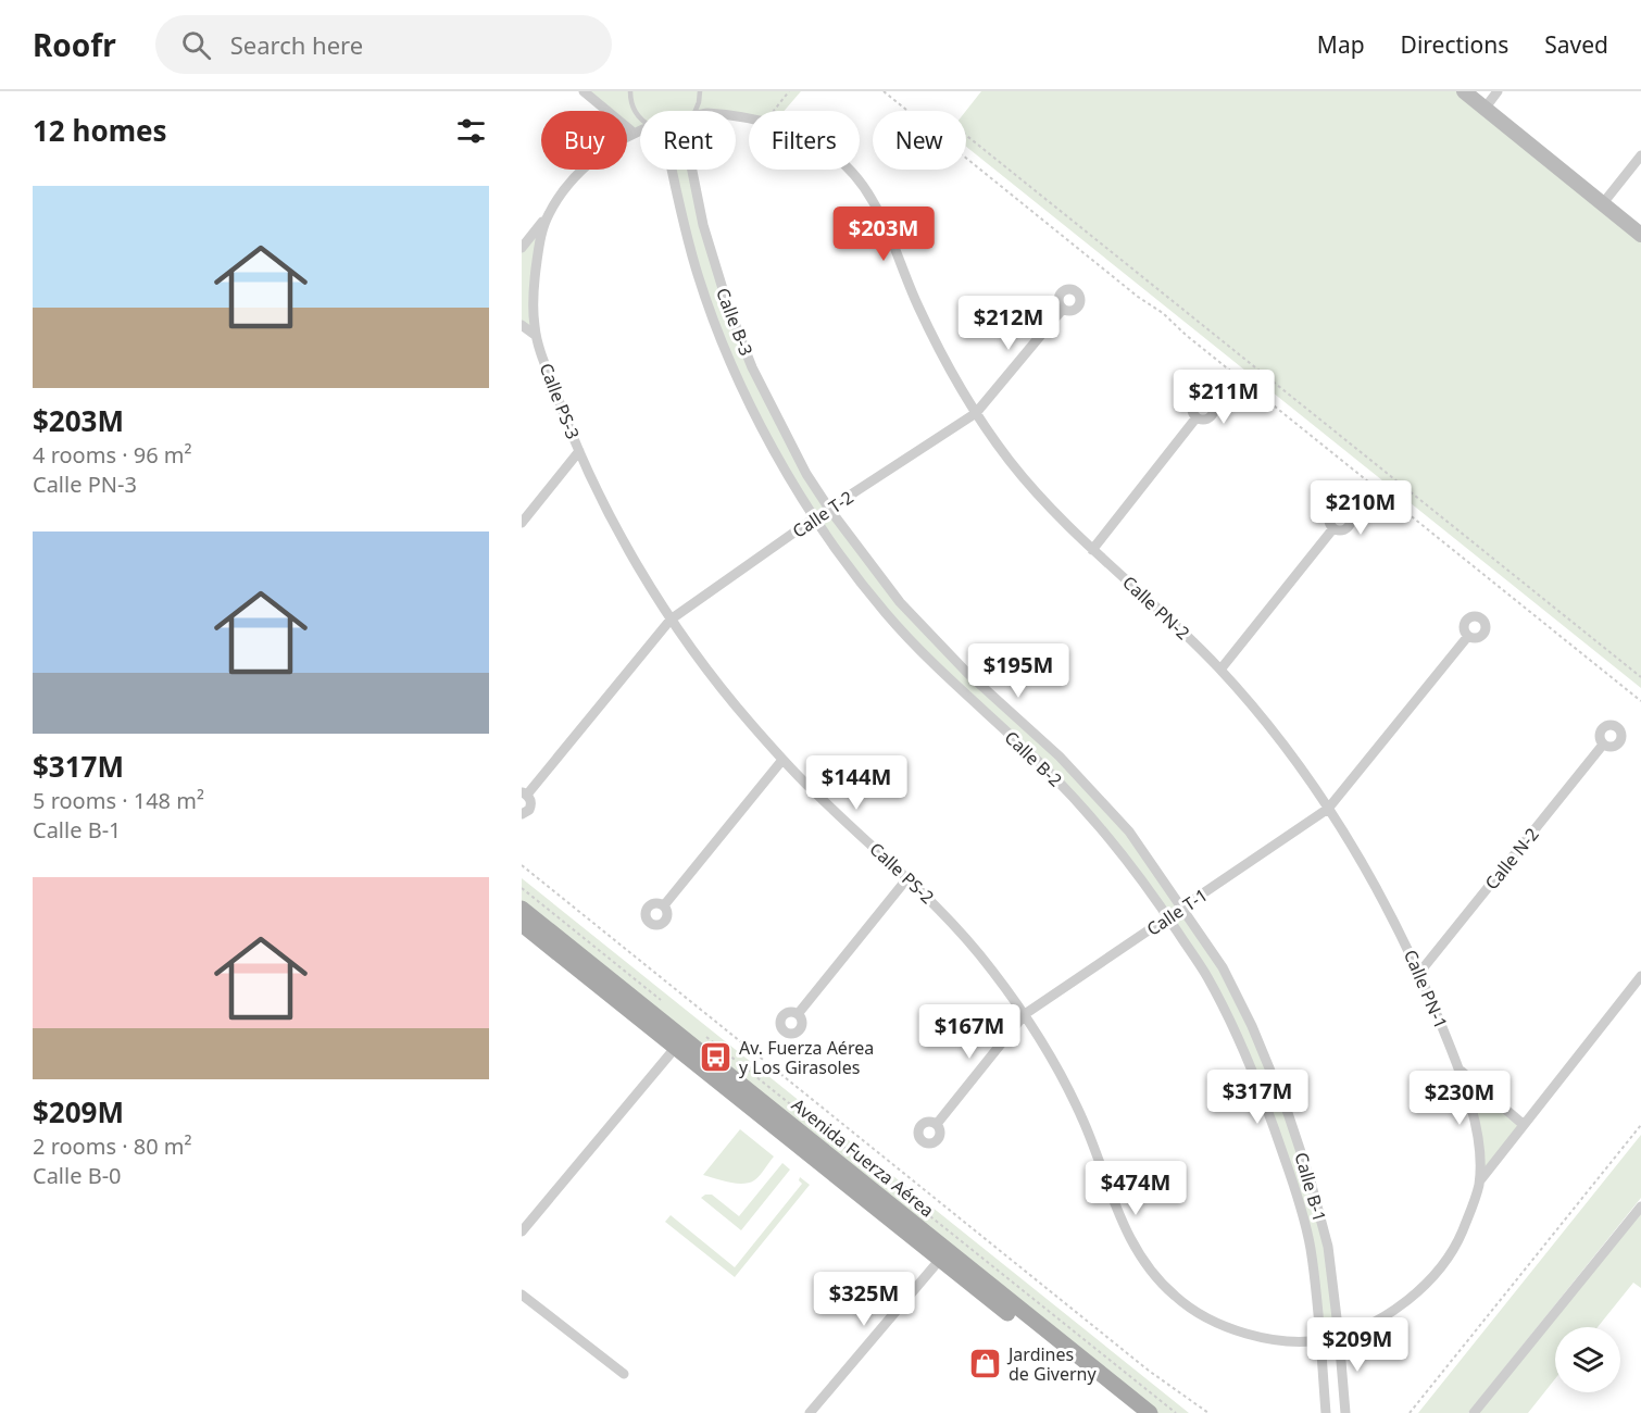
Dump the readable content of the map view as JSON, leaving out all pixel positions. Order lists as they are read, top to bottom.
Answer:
{
  "streets": {
    "main road": ["Avenida Fuerza Aérea"],
    "street": [
      "Calle B-3",
      "Calle PS-3",
      "Calle T-2",
      "Calle PN-2",
      "Calle B-2",
      "Calle N-2",
      "Calle PS-2",
      "Calle T-1",
      "Calle PN-1",
      "Calle B-1"
    ]
  },
  "crossings": [
    ["Calle B-3", "Calle T-2"],
    ["Calle B-3", "Calle B-2"],
    ["Calle PS-3", "Calle T-2"],
    ["Calle PS-3", "Calle PS-2"],
    ["Calle T-2", "Calle PN-2"],
    ["Calle T-2", "Calle B-2"],
    ["Calle T-2", "Calle PS-2"],
    ["Calle PN-2", "Calle T-1"],
    ["Calle PN-2", "Calle PN-1"],
    ["Calle B-2", "Calle T-1"],
    ["Calle B-2", "Calle B-1"],
    ["Calle N-2", "Calle PN-1"],
    ["Calle PS-2", "Calle T-1"],
    ["Calle PS-2", "Calle PN-1"],
    ["Calle PS-2", "Calle B-1"],
    ["Calle T-1", "Calle PN-1"],
    ["Calle T-1", "Calle B-1"],
    ["Calle PN-1", "Calle B-1"]
  ],
  "places": {
    "bus stop": ["Av. Fuerza Aérea y Los Girasoles"],
    "shop": ["Jardines de Giverny"]
  },
  "page": {
    "header": "Roofr",
    "search": "Search here",
    "nav": ["Map", "Directions", "Saved"],
    "heading": "12 homes",
    "chip": [
      "Buy",
      "Rent",
      "Filters",
      "New"
    ],
    "list": [
      {
        "name": "$203M",
        "note": "4 rooms · 96 m² · Calle PN-3"
      },
      {
        "name": "$317M",
        "note": "5 rooms · 148 m² · Calle B-1"
      },
      {
        "name": "$209M",
        "note": "2 rooms · 80 m² · Calle B-0"
      }
    ],
    "price": [
      "$203M",
      "$212M",
      "$211M",
      "$210M",
      "$195M",
      "$144M",
      "$167M",
      "$317M",
      "$230M",
      "$474M",
      "$325M",
      "$209M"
    ]
  }
}
